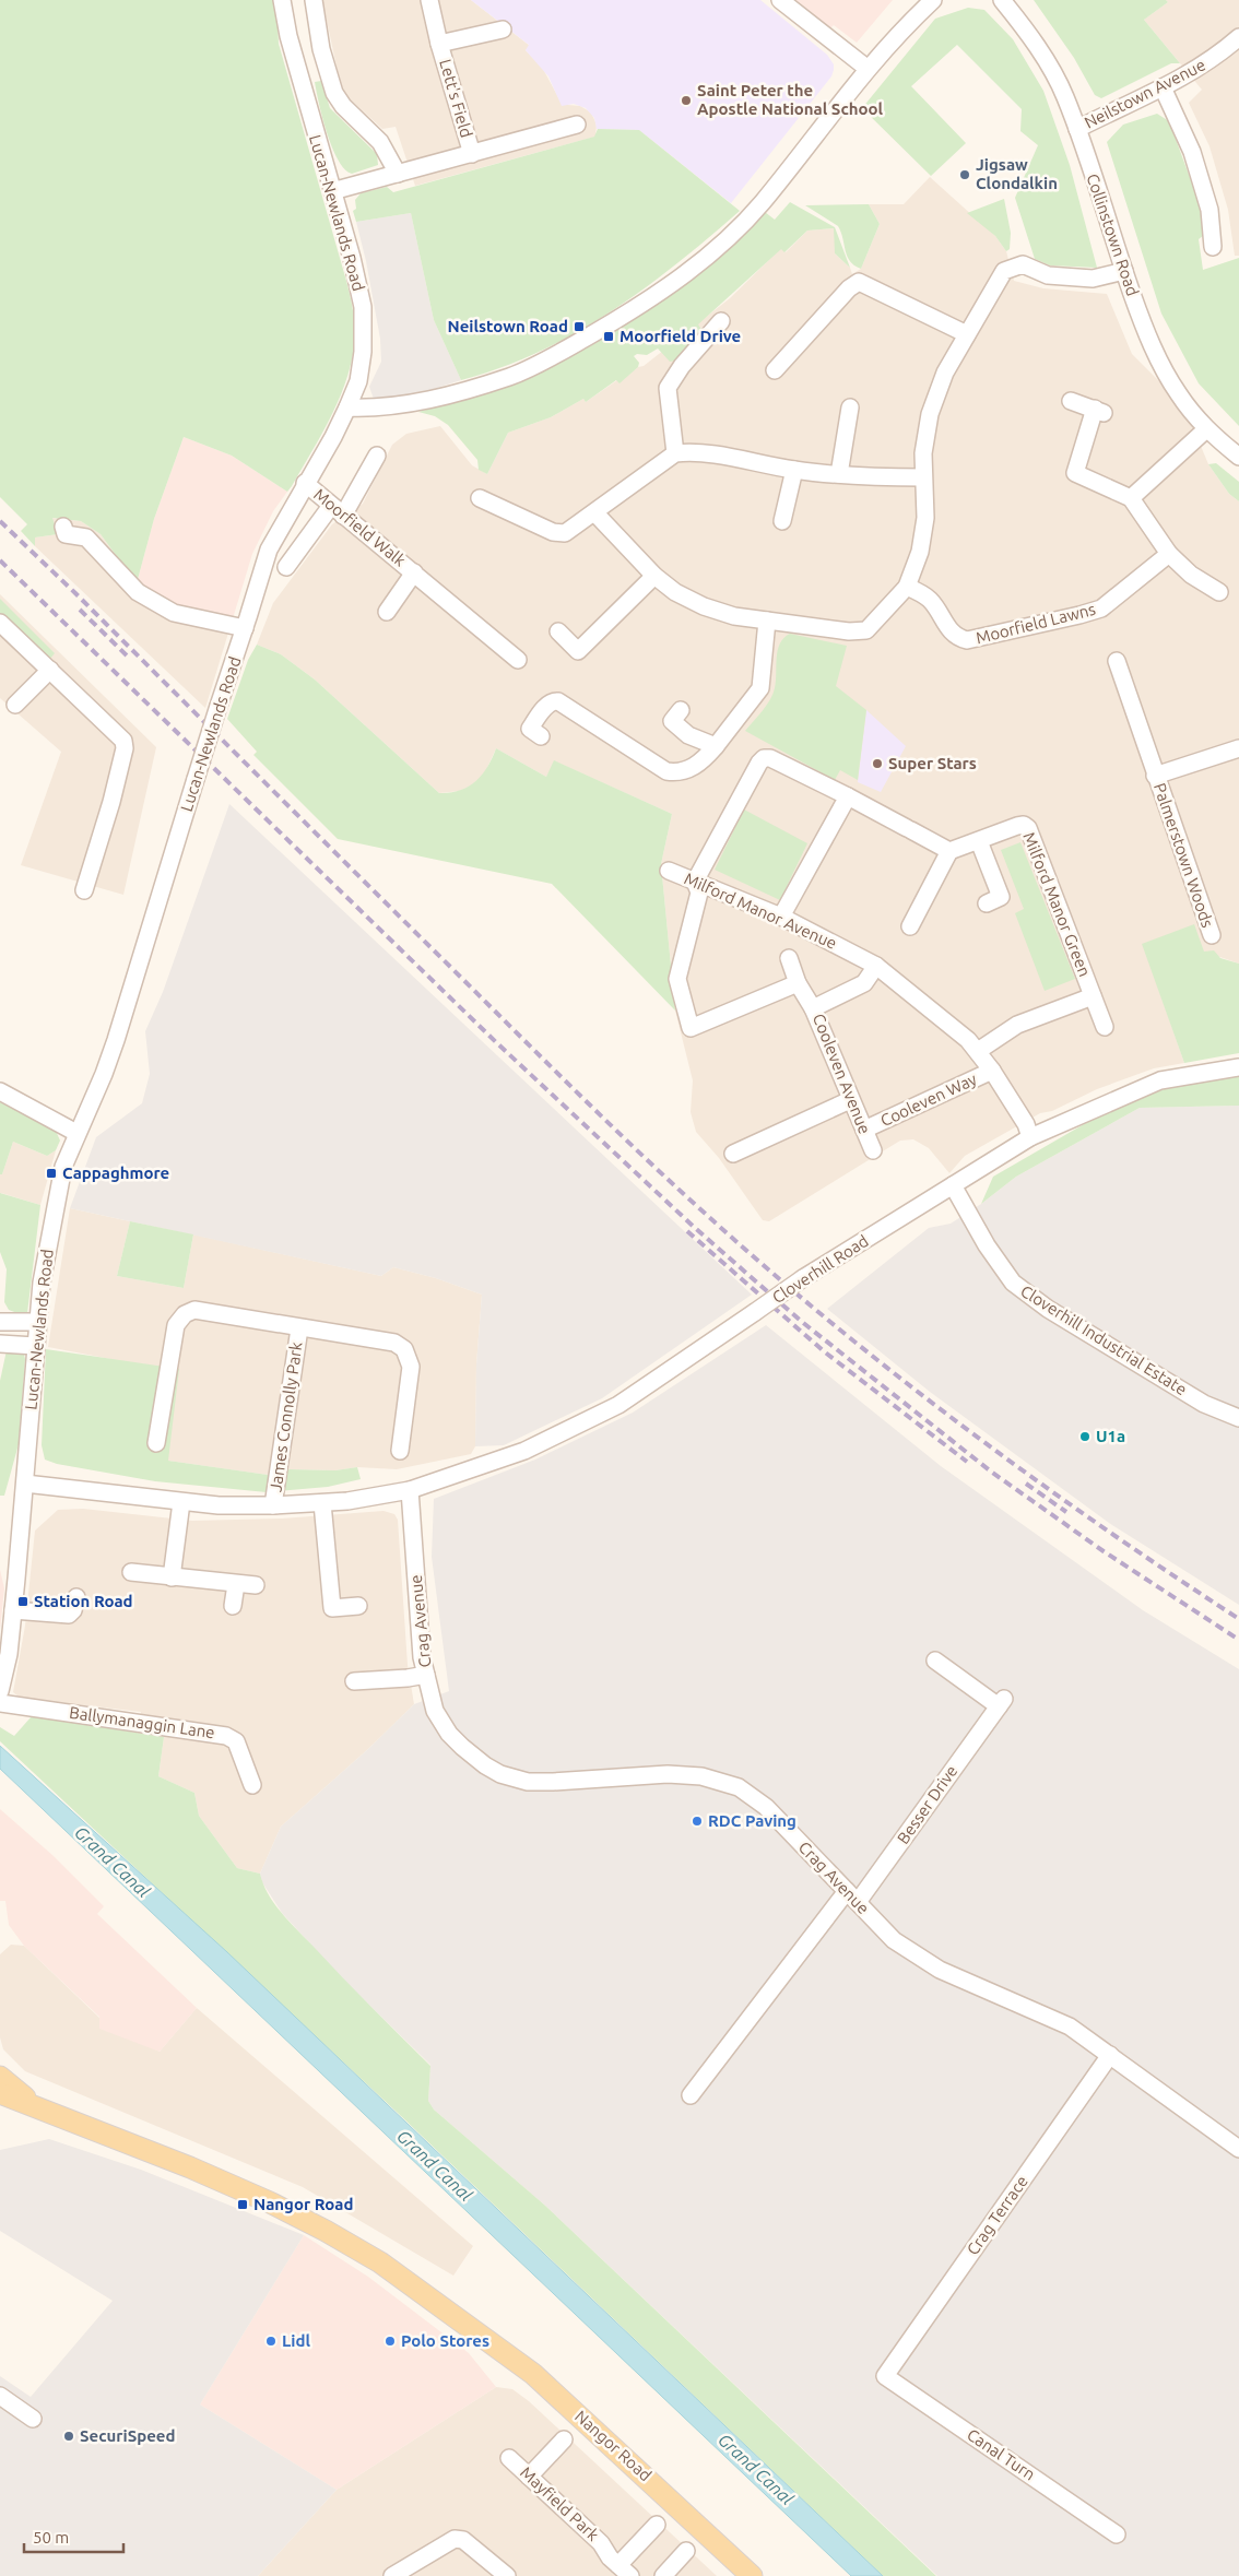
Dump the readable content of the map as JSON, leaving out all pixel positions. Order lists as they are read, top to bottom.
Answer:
{
  "streets": {
    "main road": ["Nangor Road"],
    "street": [
      "Neilstown Avenue",
      "Lett's Field",
      "Lucan-Newlands Road",
      "Collinstown Road",
      "Moorfield Walk",
      "Moorfield Lawns",
      "Palmerstown Woods",
      "Milford Manor Green",
      "Milford Manor Avenue",
      "Cooleven Avenue",
      "Cooleven Way",
      "Cloverhill Road",
      "Cloverhill Industrial Estate",
      "James Connolly Park",
      "Crag Avenue",
      "Ballymanaggin Lane",
      "Besser Drive",
      "Crag Terrace",
      "Canal Turn",
      "Mayfield Park"
    ]
  },
  "crossings": [
    ["Neilstown Avenue", "Collinstown Road"],
    ["Lett's Field", "Lucan-Newlands Road"],
    ["Lucan-Newlands Road", "Moorfield Walk"],
    ["Milford Manor Green", "Milford Manor Avenue"],
    ["Milford Manor Avenue", "Cooleven Avenue"],
    ["Milford Manor Avenue", "Cooleven Way"],
    ["Milford Manor Avenue", "Cloverhill Road"],
    ["Cooleven Avenue", "Cooleven Way"],
    ["Cloverhill Road", "Cloverhill Industrial Estate"],
    ["Cloverhill Road", "Crag Avenue"],
    ["Crag Avenue", "Besser Drive"],
    ["Crag Avenue", "Crag Terrace"],
    ["Crag Terrace", "Canal Turn"]
  ],
  "water": ["Grand Canal"],
  "places": {
    "other": [
      "Saint Peter the Apostle National School",
      "Jigsaw Clondalkin",
      "Super Stars",
      "U1a",
      "RDC Paving",
      "Lidl",
      "Polo Stores",
      "SecuriSpeed"
    ],
    "transit": [
      "Neilstown Road",
      "Moorfield Drive",
      "Cappaghmore",
      "Station Road",
      "Nangor Road"
    ]
  },
  "scale_bar": "50 m"
}
